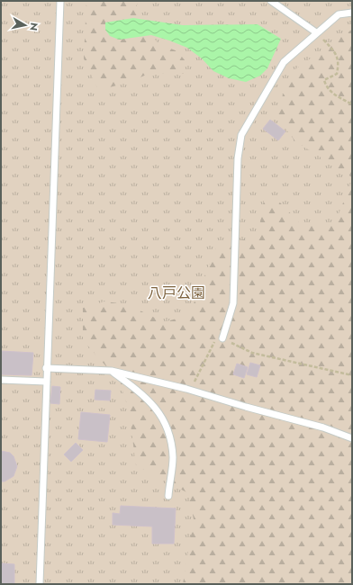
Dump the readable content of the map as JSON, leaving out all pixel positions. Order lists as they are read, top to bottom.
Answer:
{
  "parks": ["八戸公園"],
  "north": "right"
}
